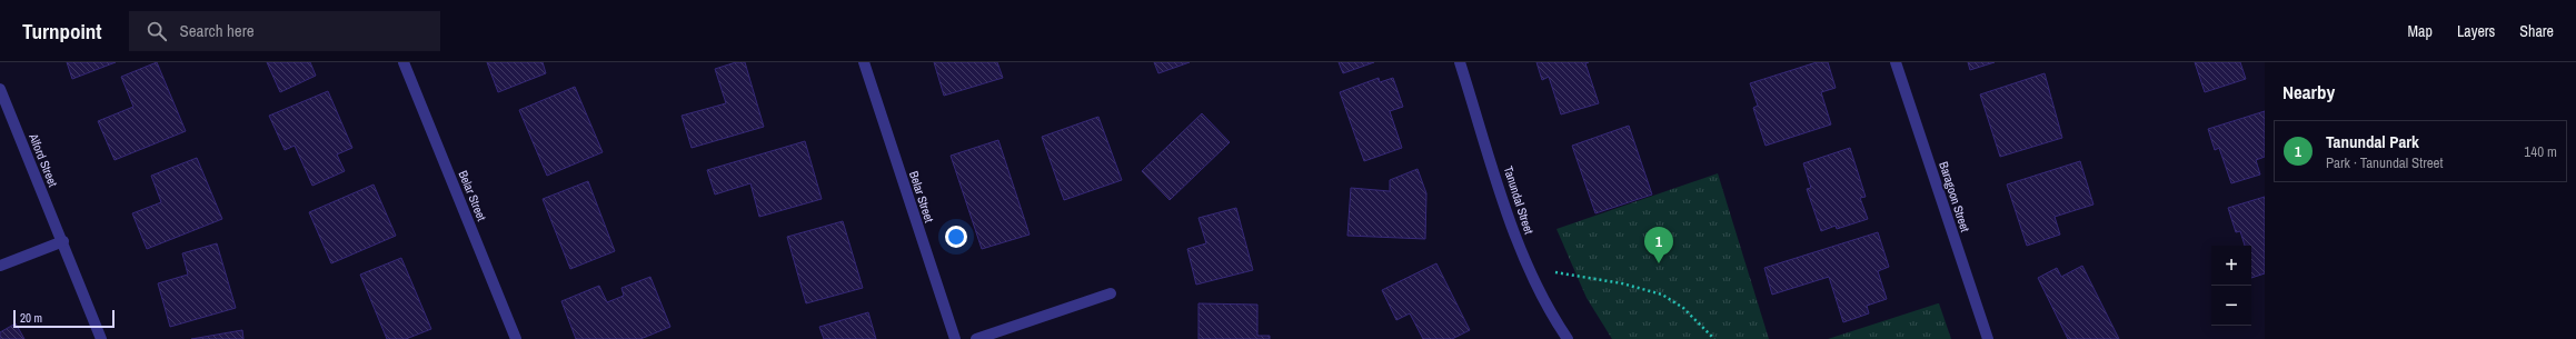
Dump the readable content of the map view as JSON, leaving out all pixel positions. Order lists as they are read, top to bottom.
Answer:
{
  "streets": {
    "street": [
      "Alford Street",
      "Belar Street",
      "Baragoon Street",
      "Tanundal Street"
    ]
  },
  "scale_bar": "20 m",
  "page": {
    "header": "Turnpoint",
    "search": "Search here",
    "nav": ["Map", "Layers", "Share"],
    "heading": "Nearby",
    "list": [
      {
        "mark": "1",
        "name": "Tanundal Park",
        "note": "Park · Tanundal Street",
        "value": "140 m"
      }
    ],
    "pins": "1",
    "map_buttons": ["+", "−"],
    "scale": "20 m"
  }
}
